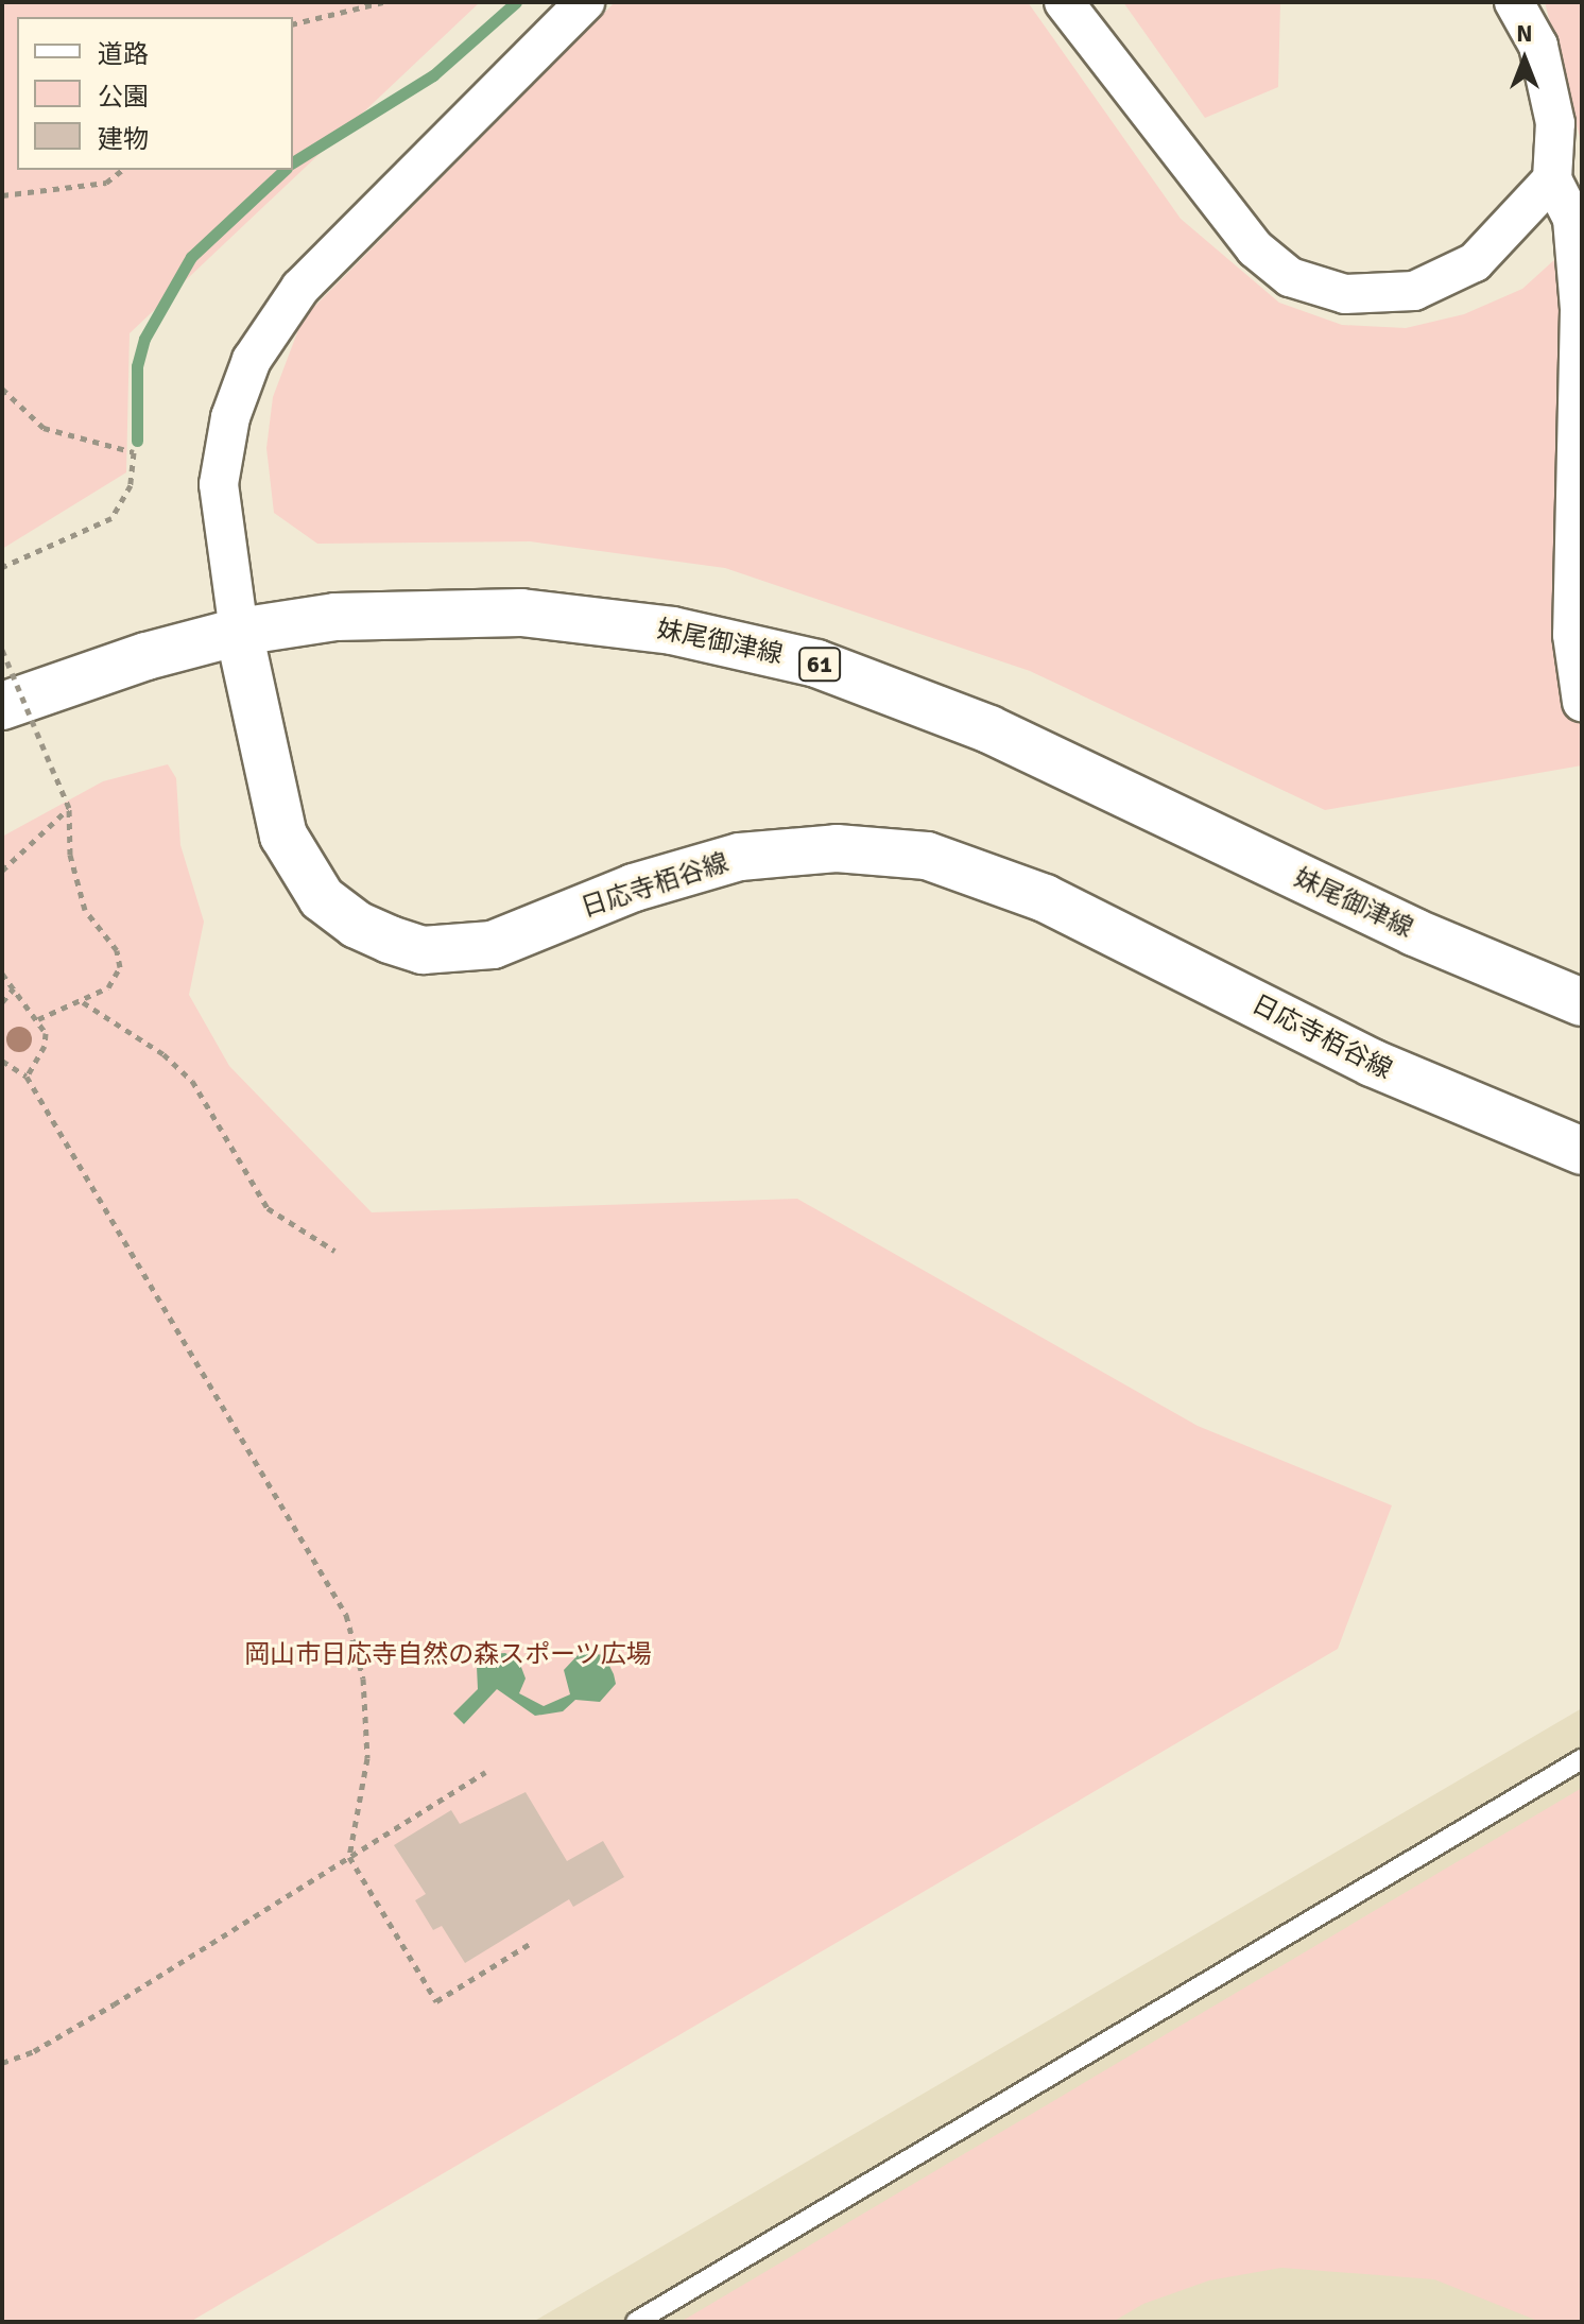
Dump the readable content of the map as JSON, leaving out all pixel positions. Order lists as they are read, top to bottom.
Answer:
{
  "streets": {
    "main road": ["妹尾御津線", "61", "日応寺栢谷線"]
  },
  "crossings": [
    ["妹尾御津線", "日応寺栢谷線"]
  ],
  "parks": ["岡山市日応寺自然の森スポーツ広場"],
  "legend": ["道路", "公園", "建物"],
  "north": "top"
}
